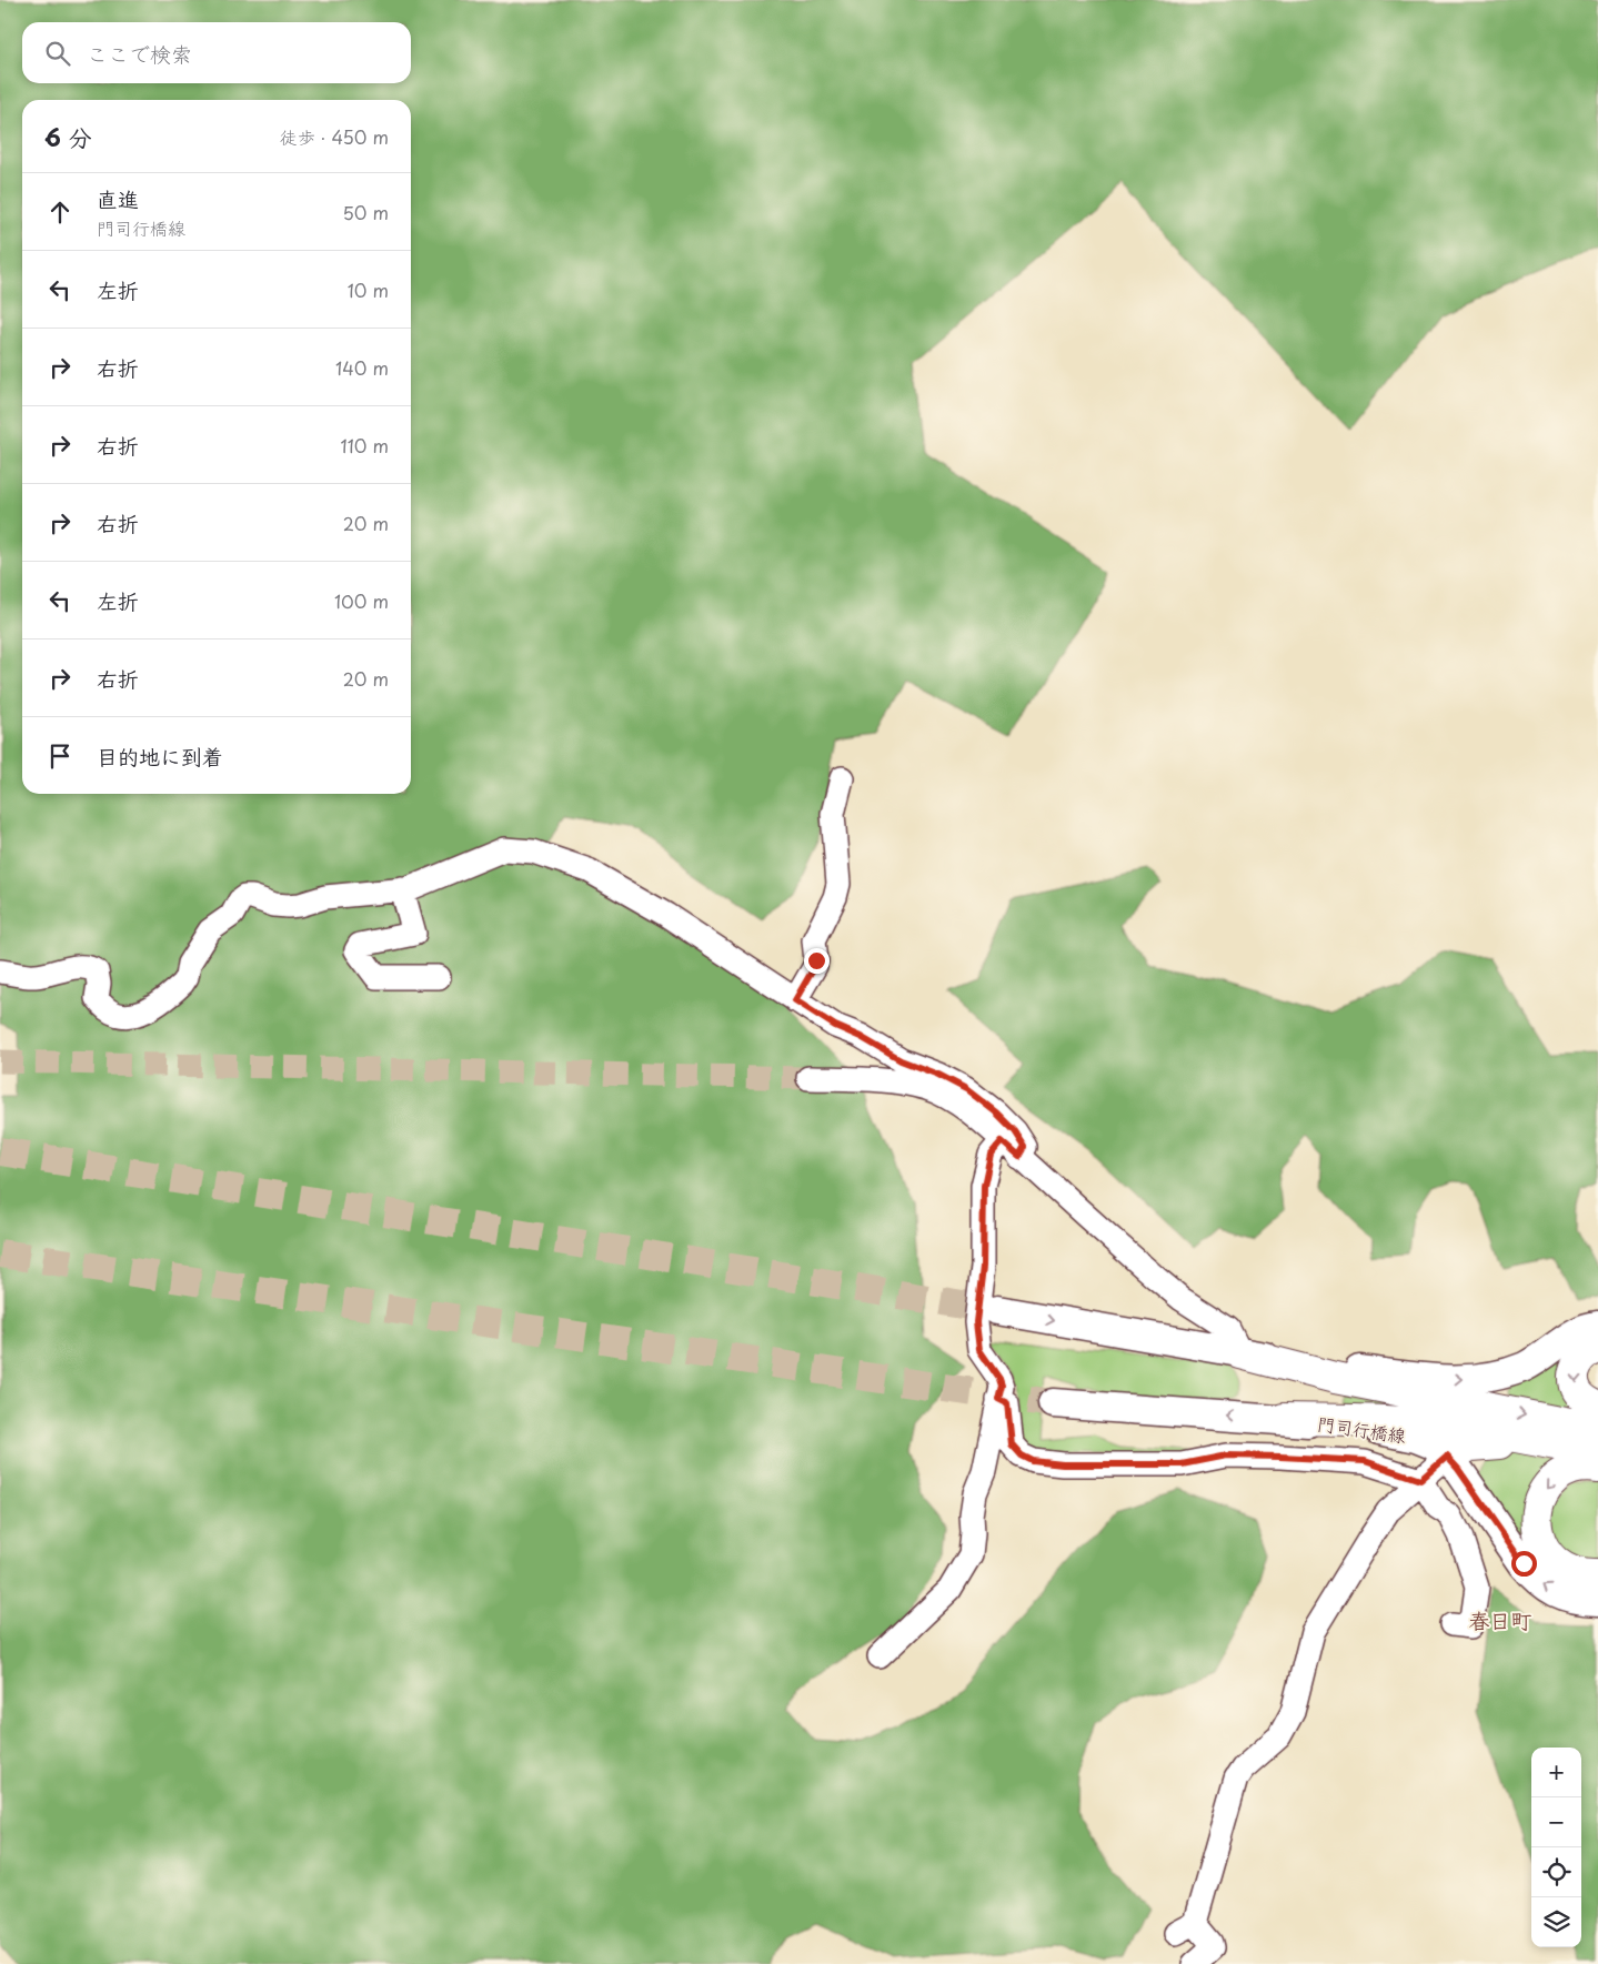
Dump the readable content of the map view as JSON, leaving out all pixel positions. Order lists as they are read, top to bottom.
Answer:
{
  "streets": {
    "main road": ["門司行橋線"]
  },
  "districts": ["春日町"],
  "page": {
    "search": "ここで検索",
    "heading": ["6 分", "徒歩 · 450 m"],
    "list": [
      ["直進", "門司行橋線", "50 m"],
      ["左折", "10 m"],
      ["右折", "140 m"],
      ["右折", "110 m"],
      ["右折", "20 m"],
      ["左折", "100 m"],
      ["右折", "20 m"],
      "目的地に到着"
    ],
    "map_buttons": ["+", "−"]
  }
}
